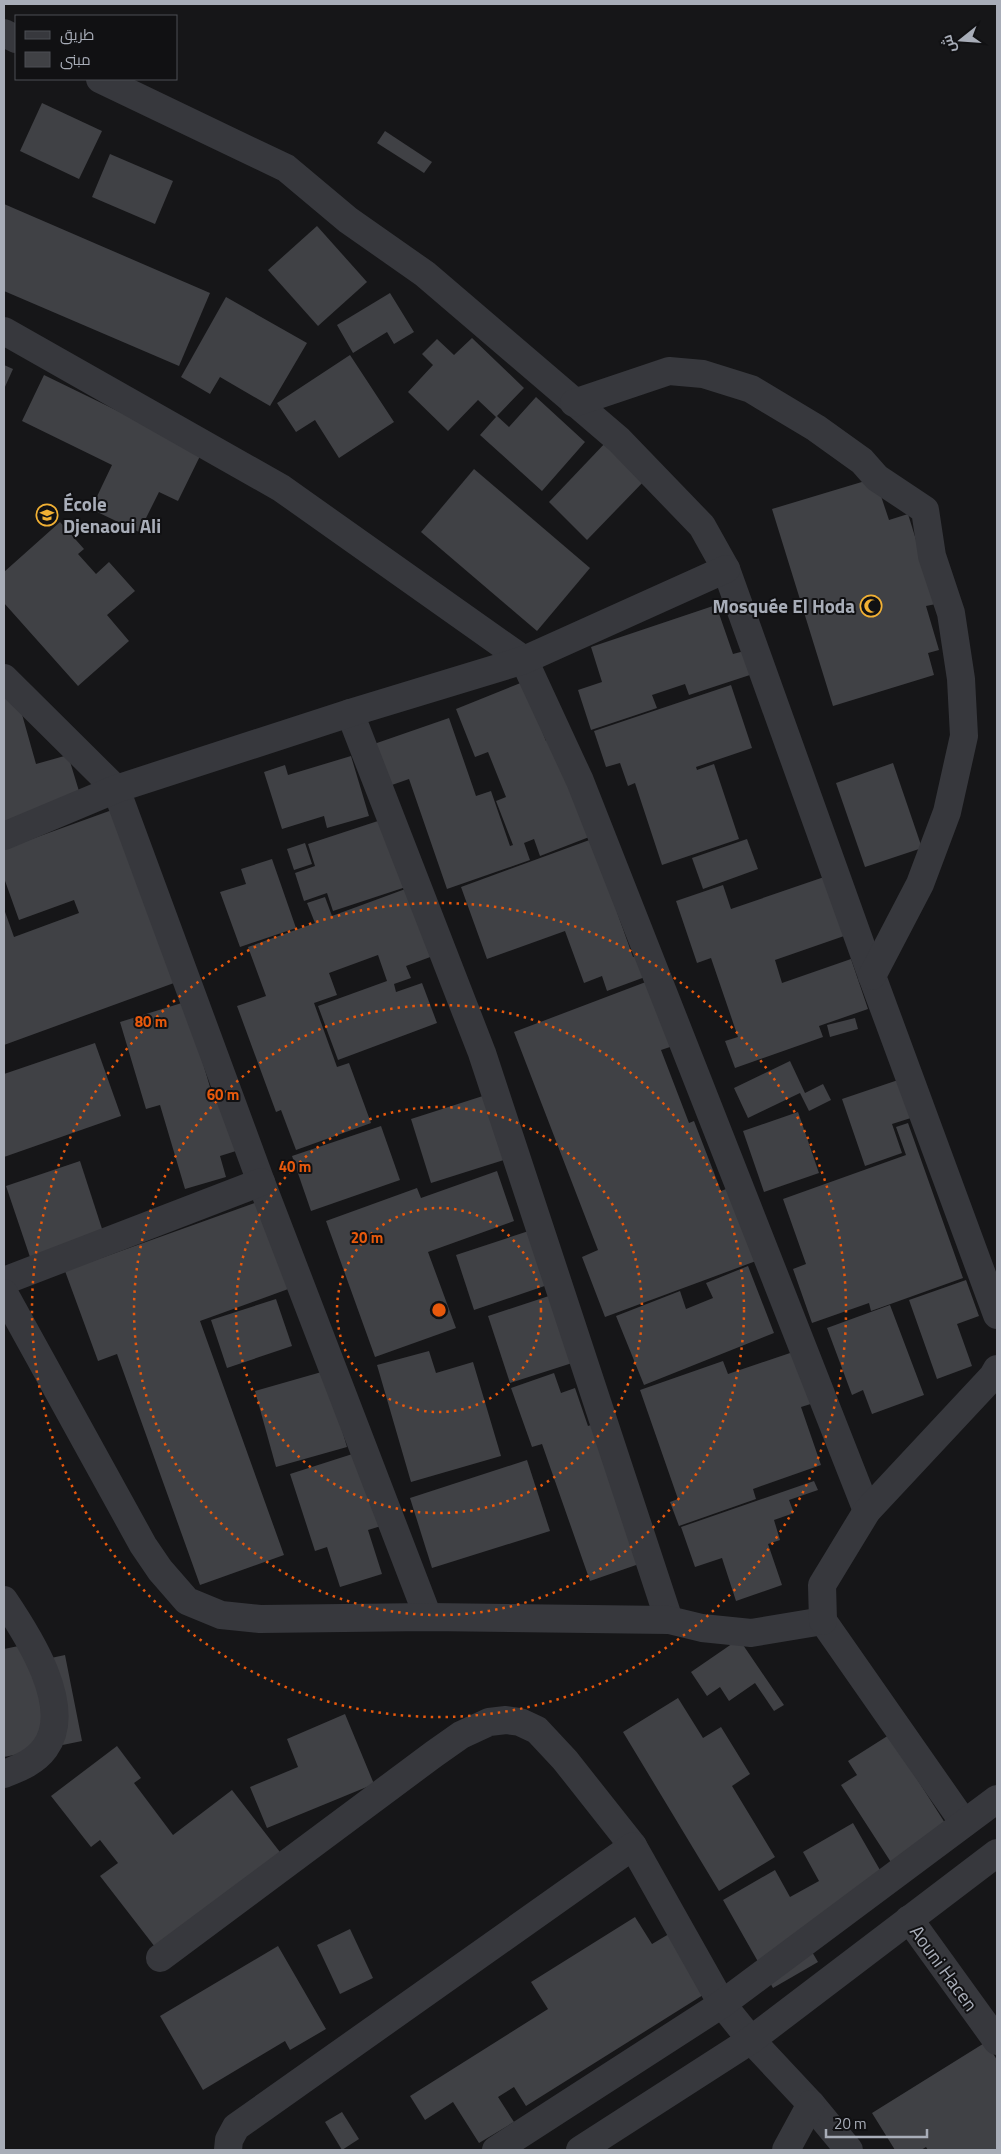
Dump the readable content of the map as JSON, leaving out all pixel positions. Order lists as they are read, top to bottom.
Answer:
{
  "streets": {
    "street": ["Aouni Hacen"]
  },
  "places": {
    "school or university": ["École Djenaoui Ali"],
    "mosque": ["Mosquée El Hoda"]
  },
  "legend": ["طريق", "مبنى"],
  "scale_bar": "20 m",
  "north": "left",
  "rings": [
    "80 m",
    "60 m",
    "40 m",
    "20 m"
  ]
}
